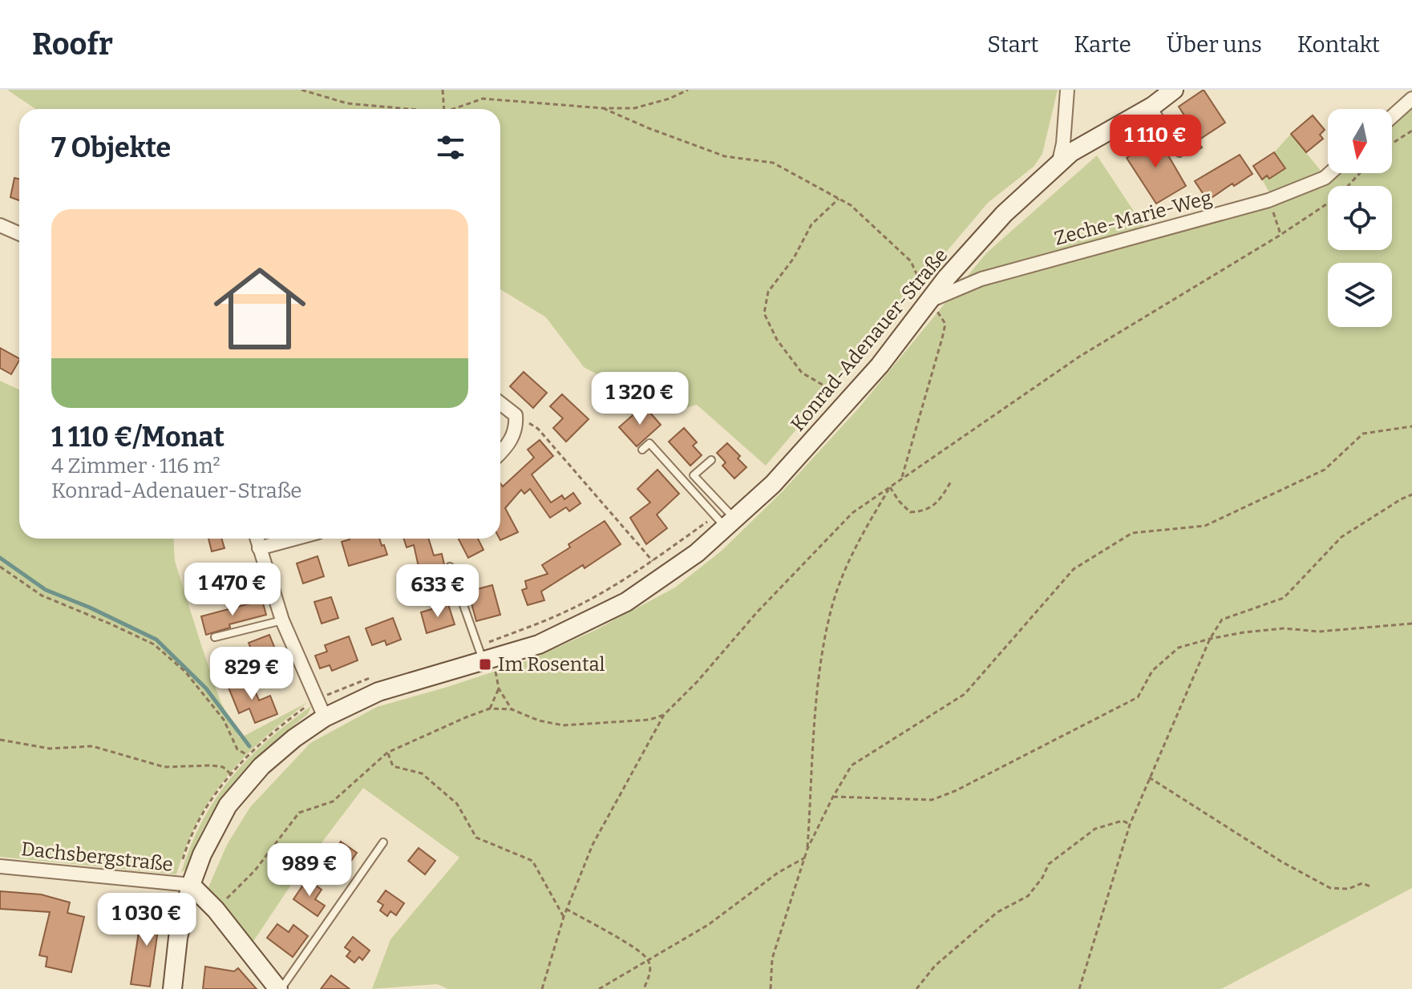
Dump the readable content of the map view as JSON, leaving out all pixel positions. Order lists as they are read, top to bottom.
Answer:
{
  "streets": {
    "main road": ["Konrad-Adenauer-Straße"],
    "street": ["Zeche-Marie-Weg", "Dachsbergstraße"]
  },
  "crossings": [
    ["Zeche-Marie-Weg", "Konrad-Adenauer-Straße"],
    ["Konrad-Adenauer-Straße", "Dachsbergstraße"]
  ],
  "places": {
    "transit": ["Im Rosental"]
  },
  "north": "bottom",
  "page": {
    "header": "Roofr",
    "nav": [
      "Start",
      "Karte",
      "Über uns",
      "Kontakt"
    ],
    "heading": "7 Objekte",
    "price": [
      "1 110 €",
      "1 320 €",
      "1 470 €",
      "633 €",
      "829 €",
      "989 €",
      "1 030 €"
    ],
    "list": [
      {
        "name": "1 110 €/Monat",
        "note": "4 Zimmer · 116 m² · Konrad-Adenauer-Straße"
      }
    ]
  }
}
